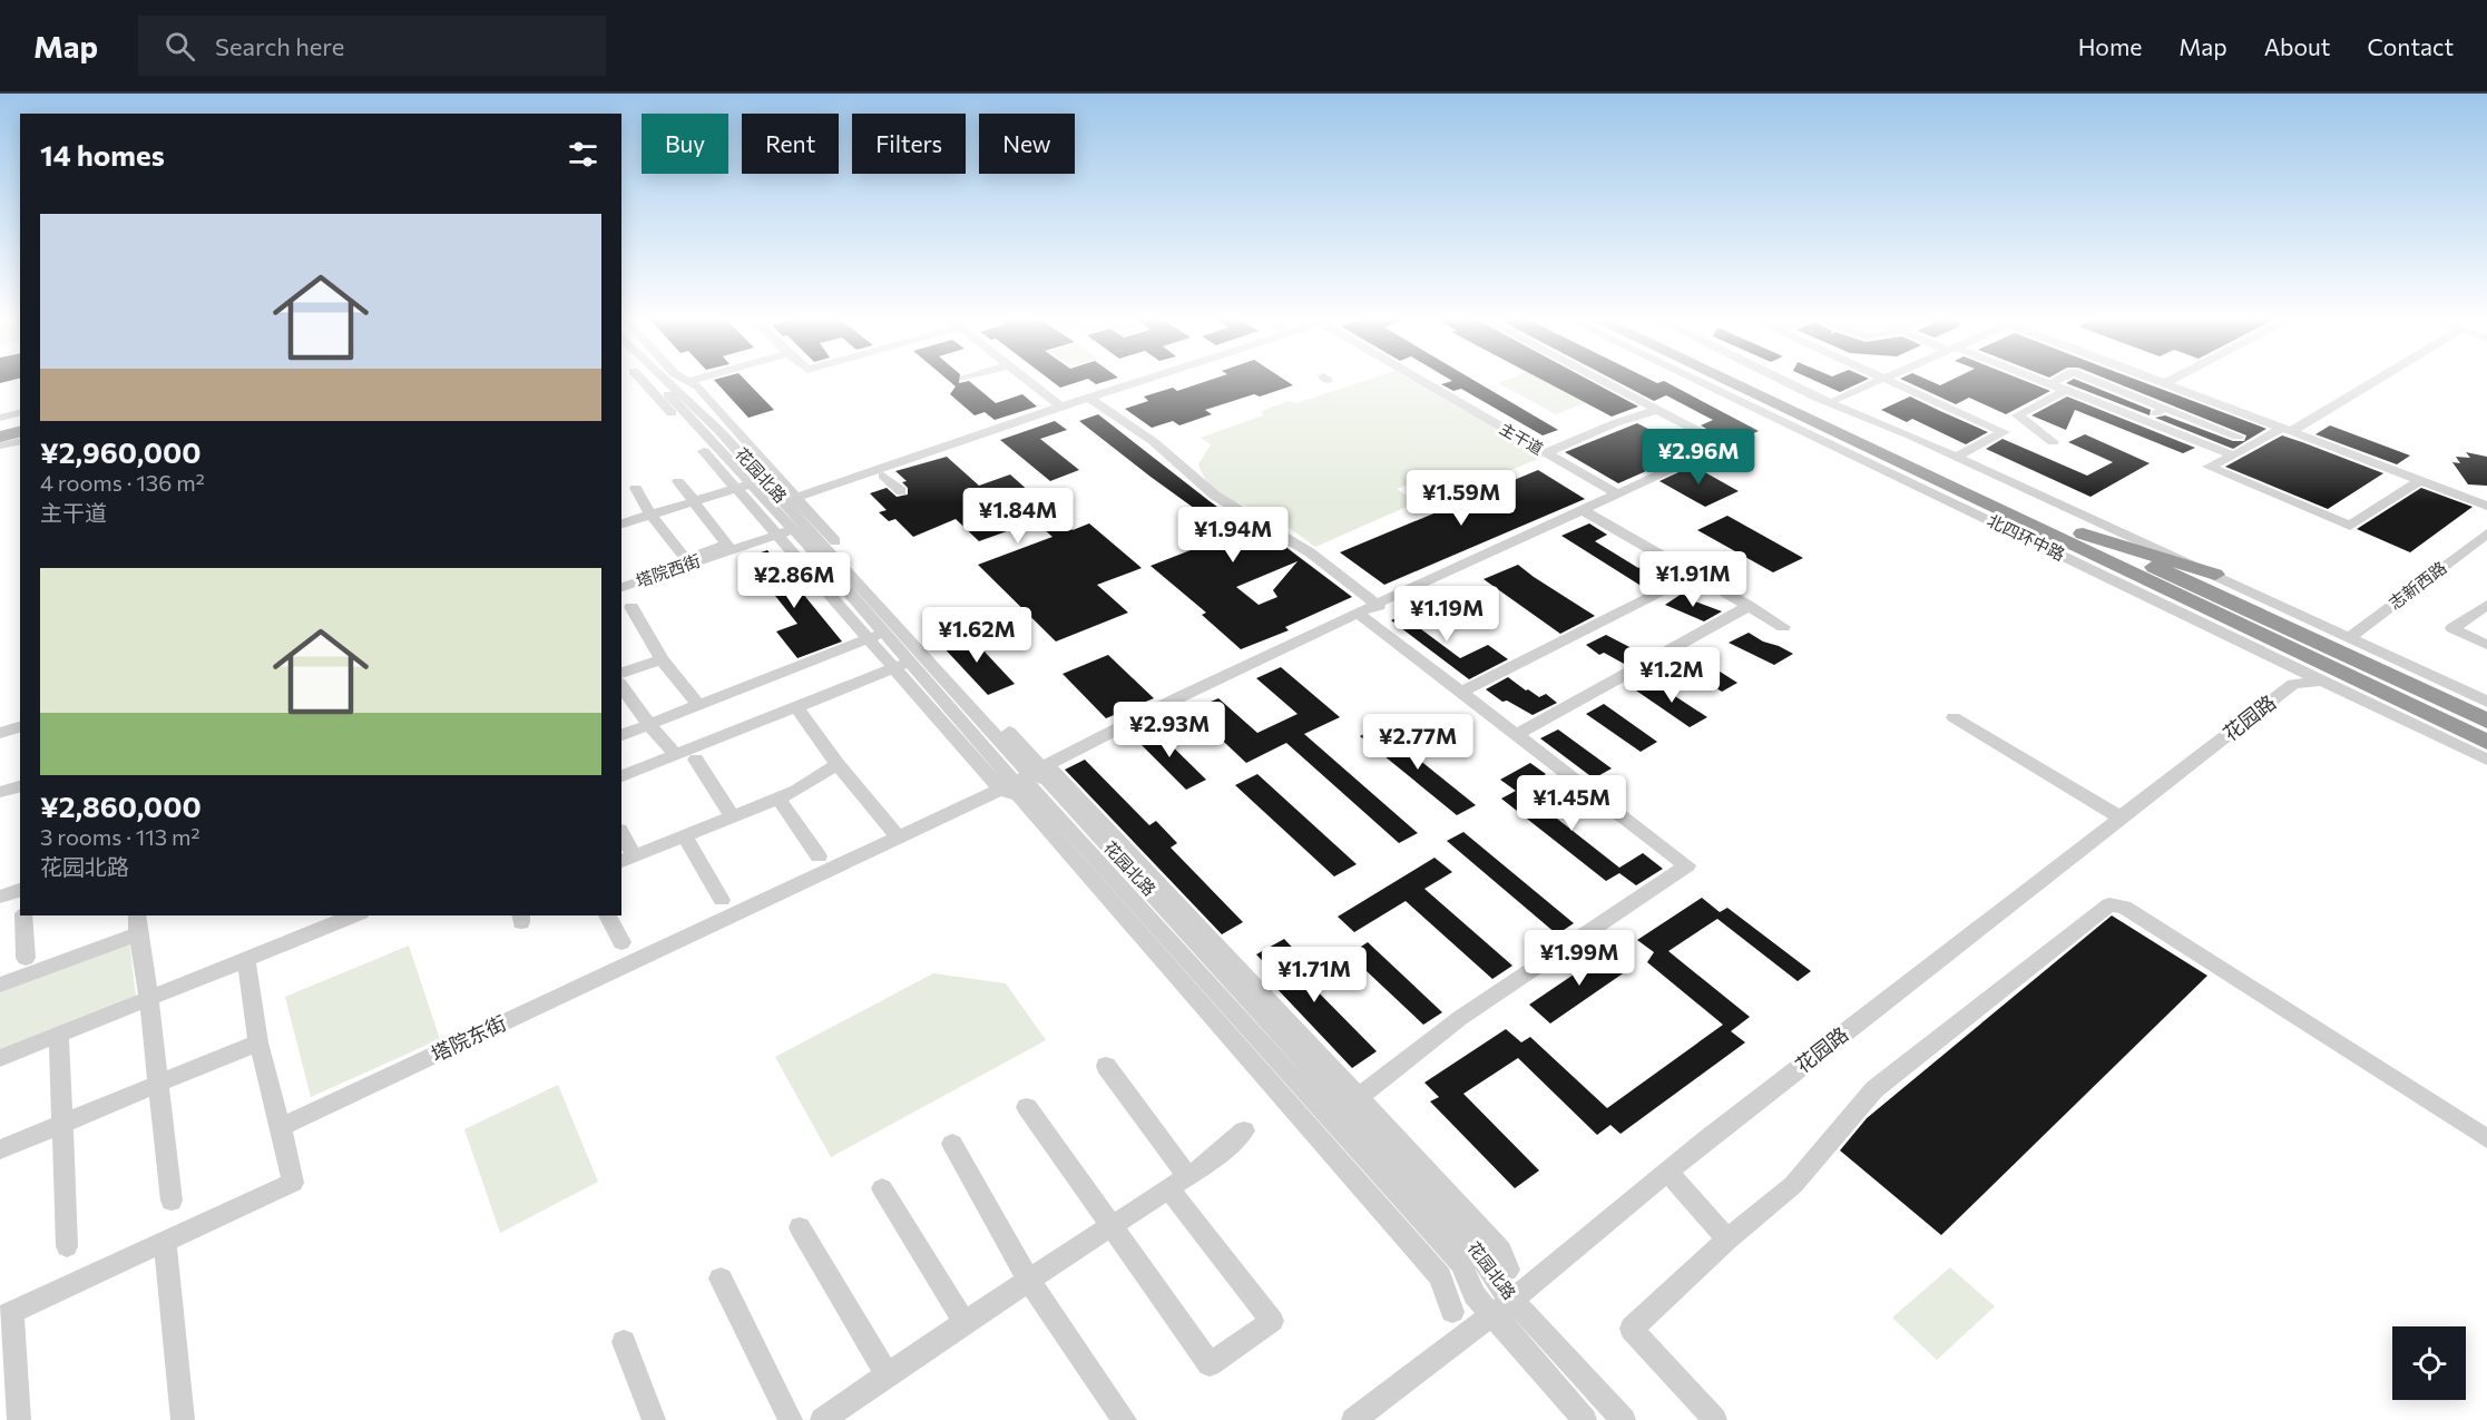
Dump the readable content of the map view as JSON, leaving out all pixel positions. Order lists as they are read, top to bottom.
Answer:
{
  "streets": {
    "highway": ["北四环中路"],
    "street": [
      "主干道",
      "花园北路",
      "塔院西街",
      "志新西路",
      "花园路",
      "塔院东街"
    ]
  },
  "crossings": [
    ["主干道", "塔院东街"],
    ["花园北路", "花园路"],
    ["花园北路", "塔院东街"]
  ],
  "page": {
    "header": "Map",
    "search": "Search here",
    "nav": [
      "Home",
      "Map",
      "About",
      "Contact"
    ],
    "chip": [
      "Buy",
      "Rent",
      "Filters",
      "New"
    ],
    "heading": "14 homes",
    "list": [
      {
        "name": "¥2,960,000",
        "note": "4 rooms · 136 m² · 主干道"
      },
      {
        "name": "¥2,860,000",
        "note": "3 rooms · 113 m² · 花园北路"
      }
    ],
    "price": [
      "¥2.96M",
      "¥1.59M",
      "¥1.84M",
      "¥1.94M",
      "¥1.91M",
      "¥2.86M",
      "¥1.19M",
      "¥1.62M",
      "¥1.2M",
      "¥2.93M",
      "¥2.77M",
      "¥1.45M",
      "¥1.99M",
      "¥1.71M"
    ]
  }
}
